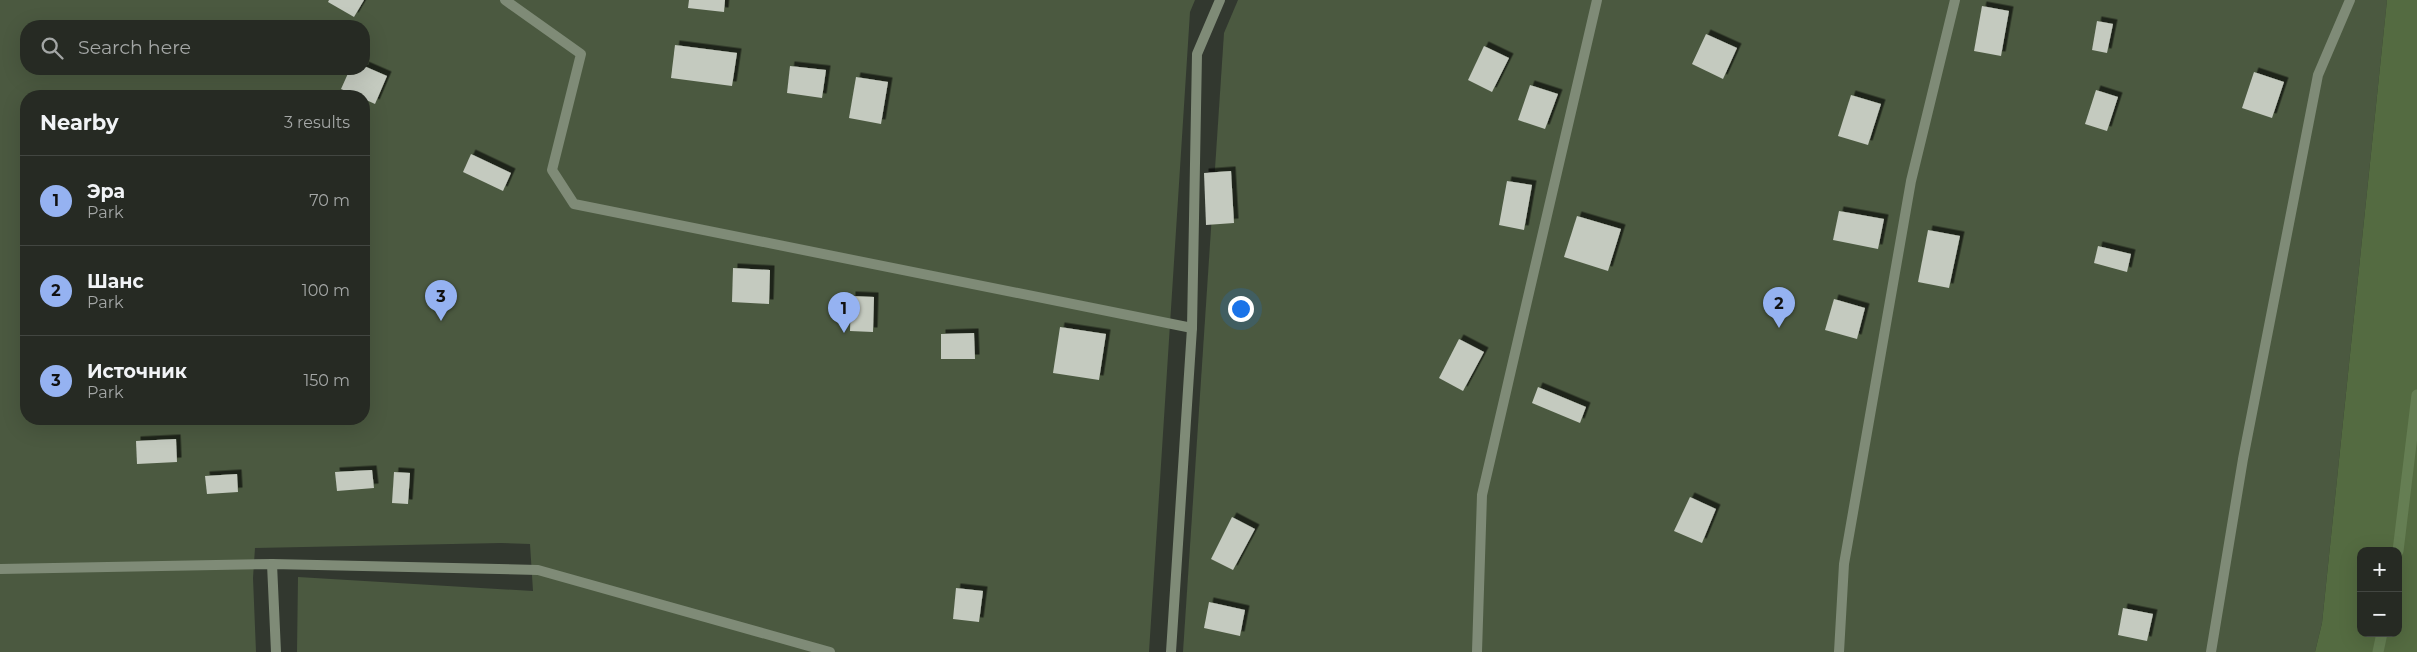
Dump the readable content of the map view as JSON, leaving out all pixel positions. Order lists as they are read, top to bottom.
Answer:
{
  "page": {
    "search": "Search here",
    "heading": ["Nearby", "3 results"],
    "list": [
      {
        "mark": "1",
        "name": "Эра",
        "note": "Park",
        "value": "70 m"
      },
      {
        "mark": "2",
        "name": "Шанс",
        "note": "Park",
        "value": "100 m"
      },
      {
        "mark": "3",
        "name": "Источник",
        "note": "Park",
        "value": "150 m"
      }
    ],
    "pins": ["3", "2", "1"],
    "map_buttons": ["+", "−"]
  }
}
